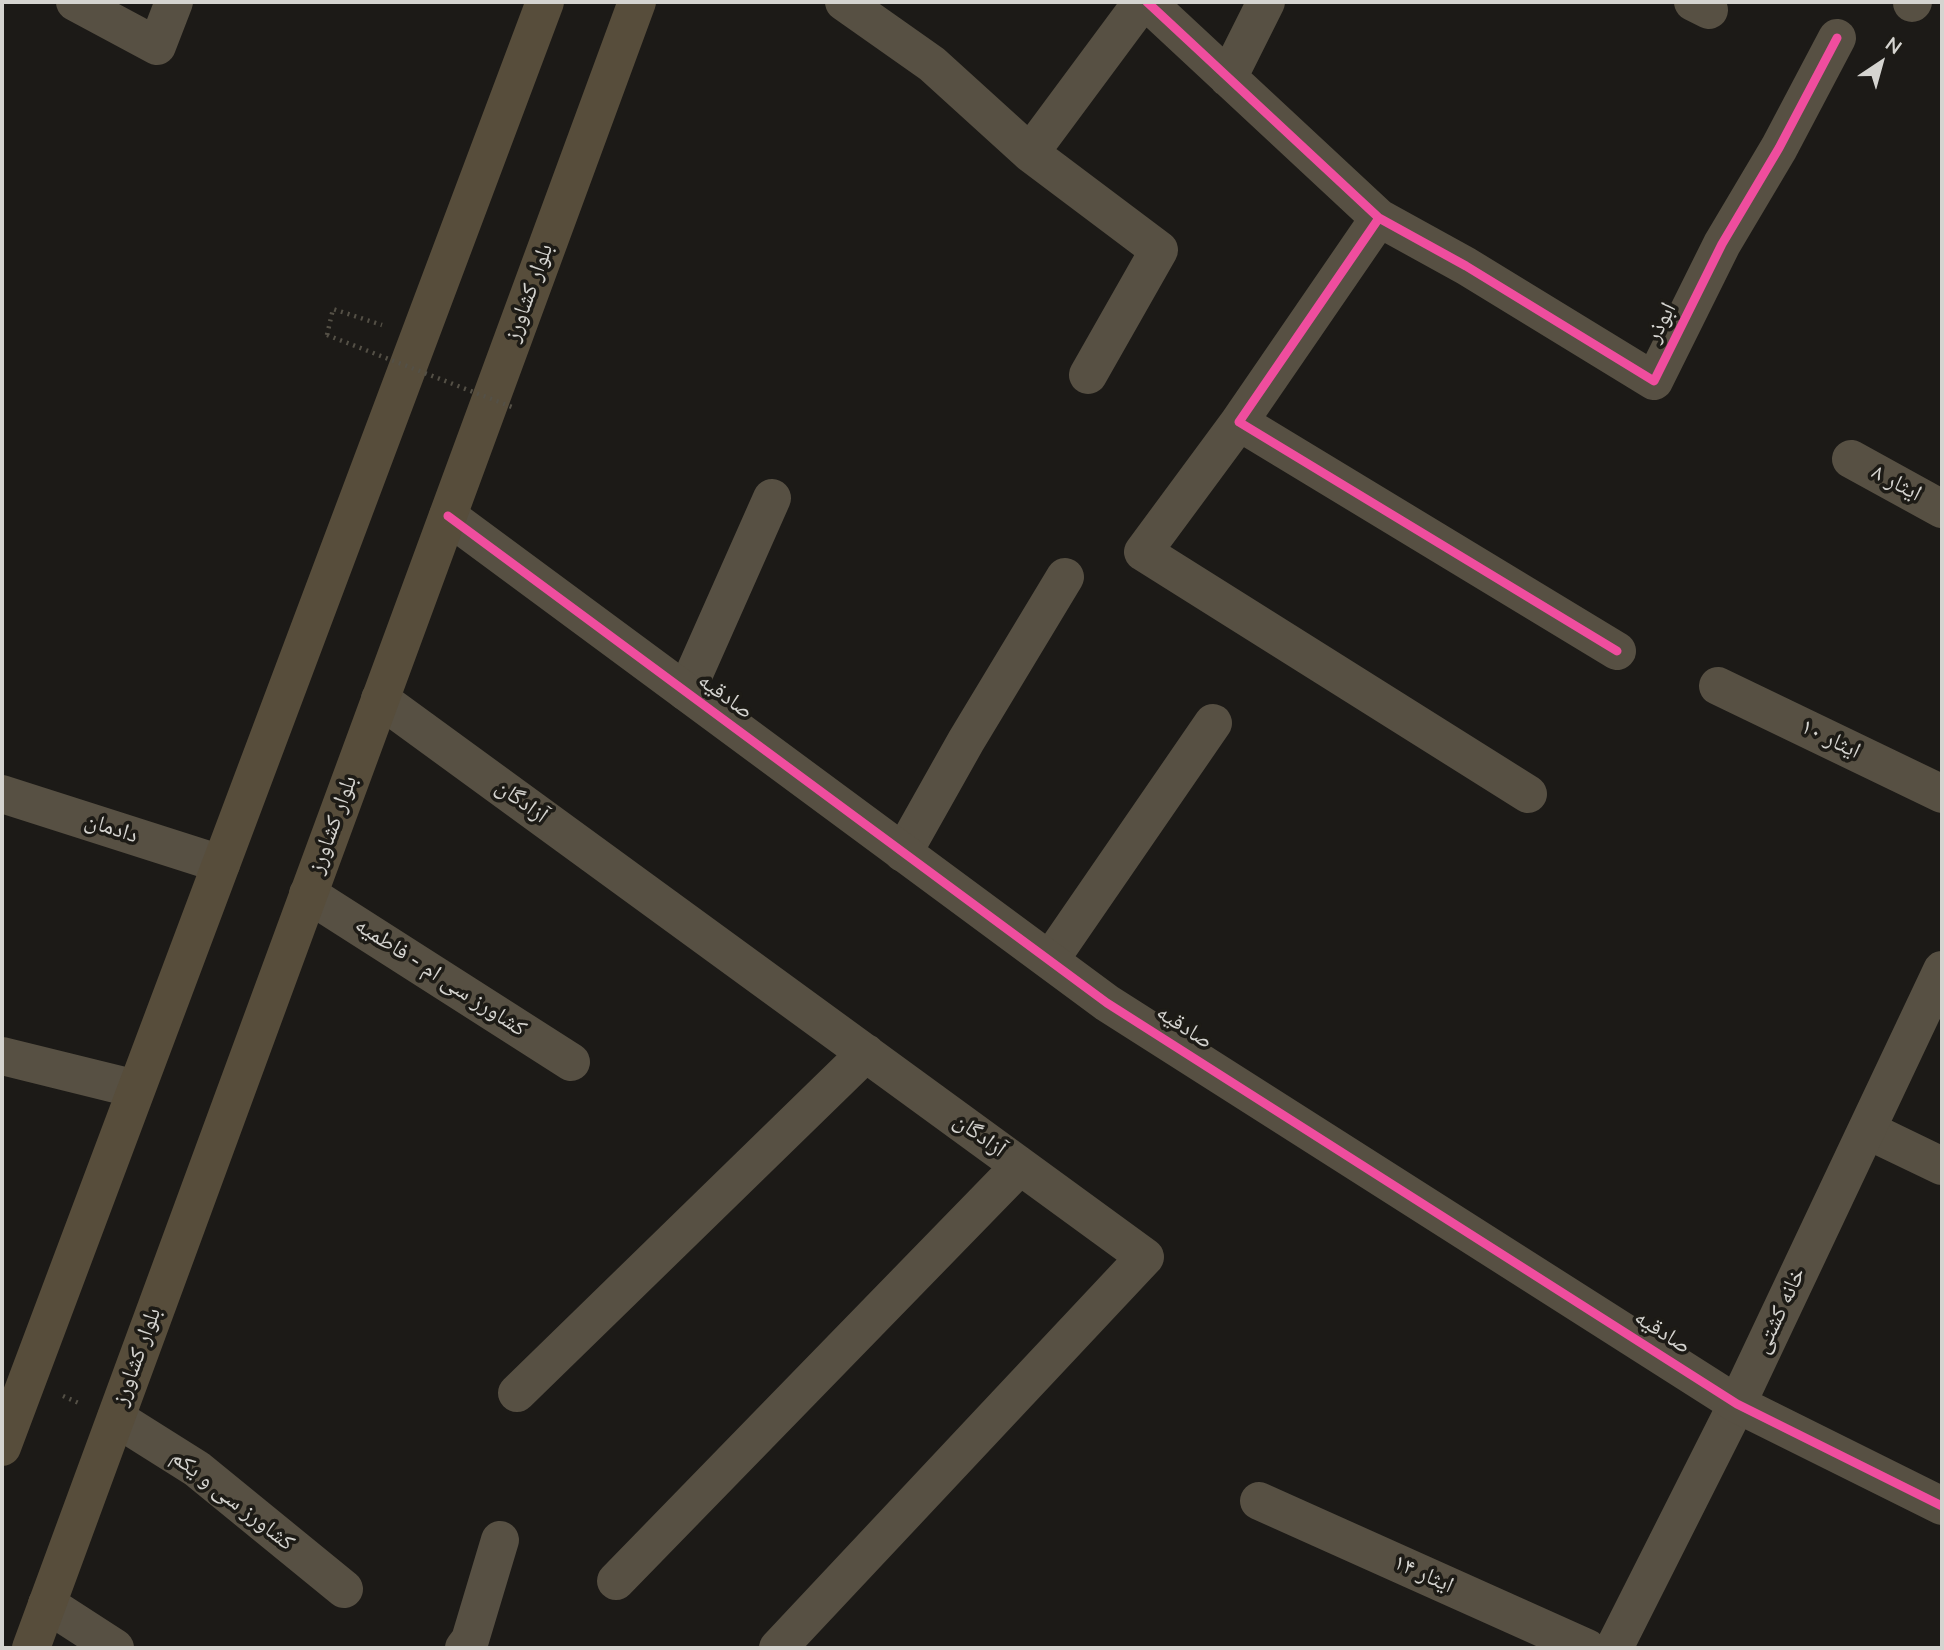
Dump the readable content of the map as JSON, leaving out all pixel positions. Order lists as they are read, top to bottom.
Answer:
{
  "streets": {
    "main road": ["بلوار کشاورز"],
    "street": [
      "ابوذر",
      "ایثار ۸",
      "صادقیه",
      "ایثار ۱۰",
      "آزادگان",
      "دادمان",
      "کشاورز سی ام - فاطمیه",
      "خانه کشتی",
      "كشاورز سی و يكم",
      "ایثار ۱۴"
    ]
  },
  "crossings": [
    ["بلوار کشاورز", "صادقیه"],
    ["بلوار کشاورز", "آزادگان"],
    ["بلوار کشاورز", "کشاورز سی ام - فاطمیه"],
    ["بلوار کشاورز", "كشاورز سی و يكم"],
    ["صادقیه", "خانه کشتی"]
  ],
  "north": "top right"
}
